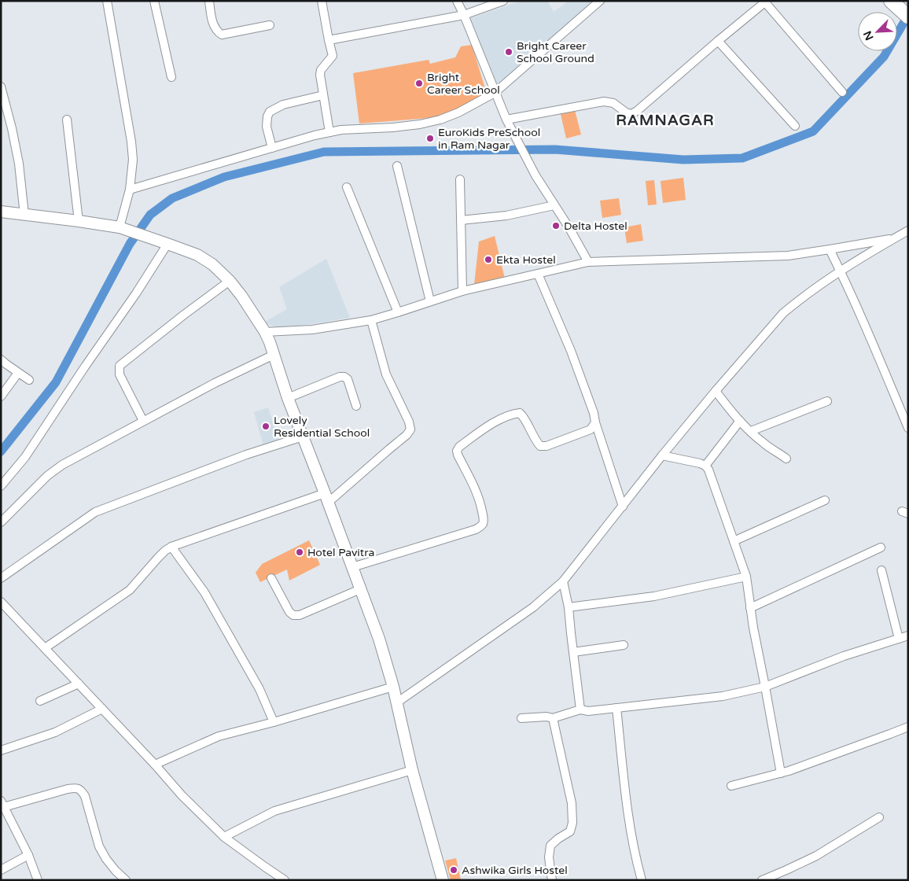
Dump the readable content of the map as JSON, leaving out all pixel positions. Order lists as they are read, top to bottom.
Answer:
{
  "districts": ["RAMNAGAR"],
  "places": [
    "Bright Career School Ground",
    "Bright Career School",
    "EuroKids PreSchool in Ram Nagar",
    "Delta Hostel",
    "Ekta Hostel",
    "Lovely Residential School",
    "Hotel Pavitra",
    "Ashwika Girls Hostel"
  ],
  "north": "bottom left"
}
